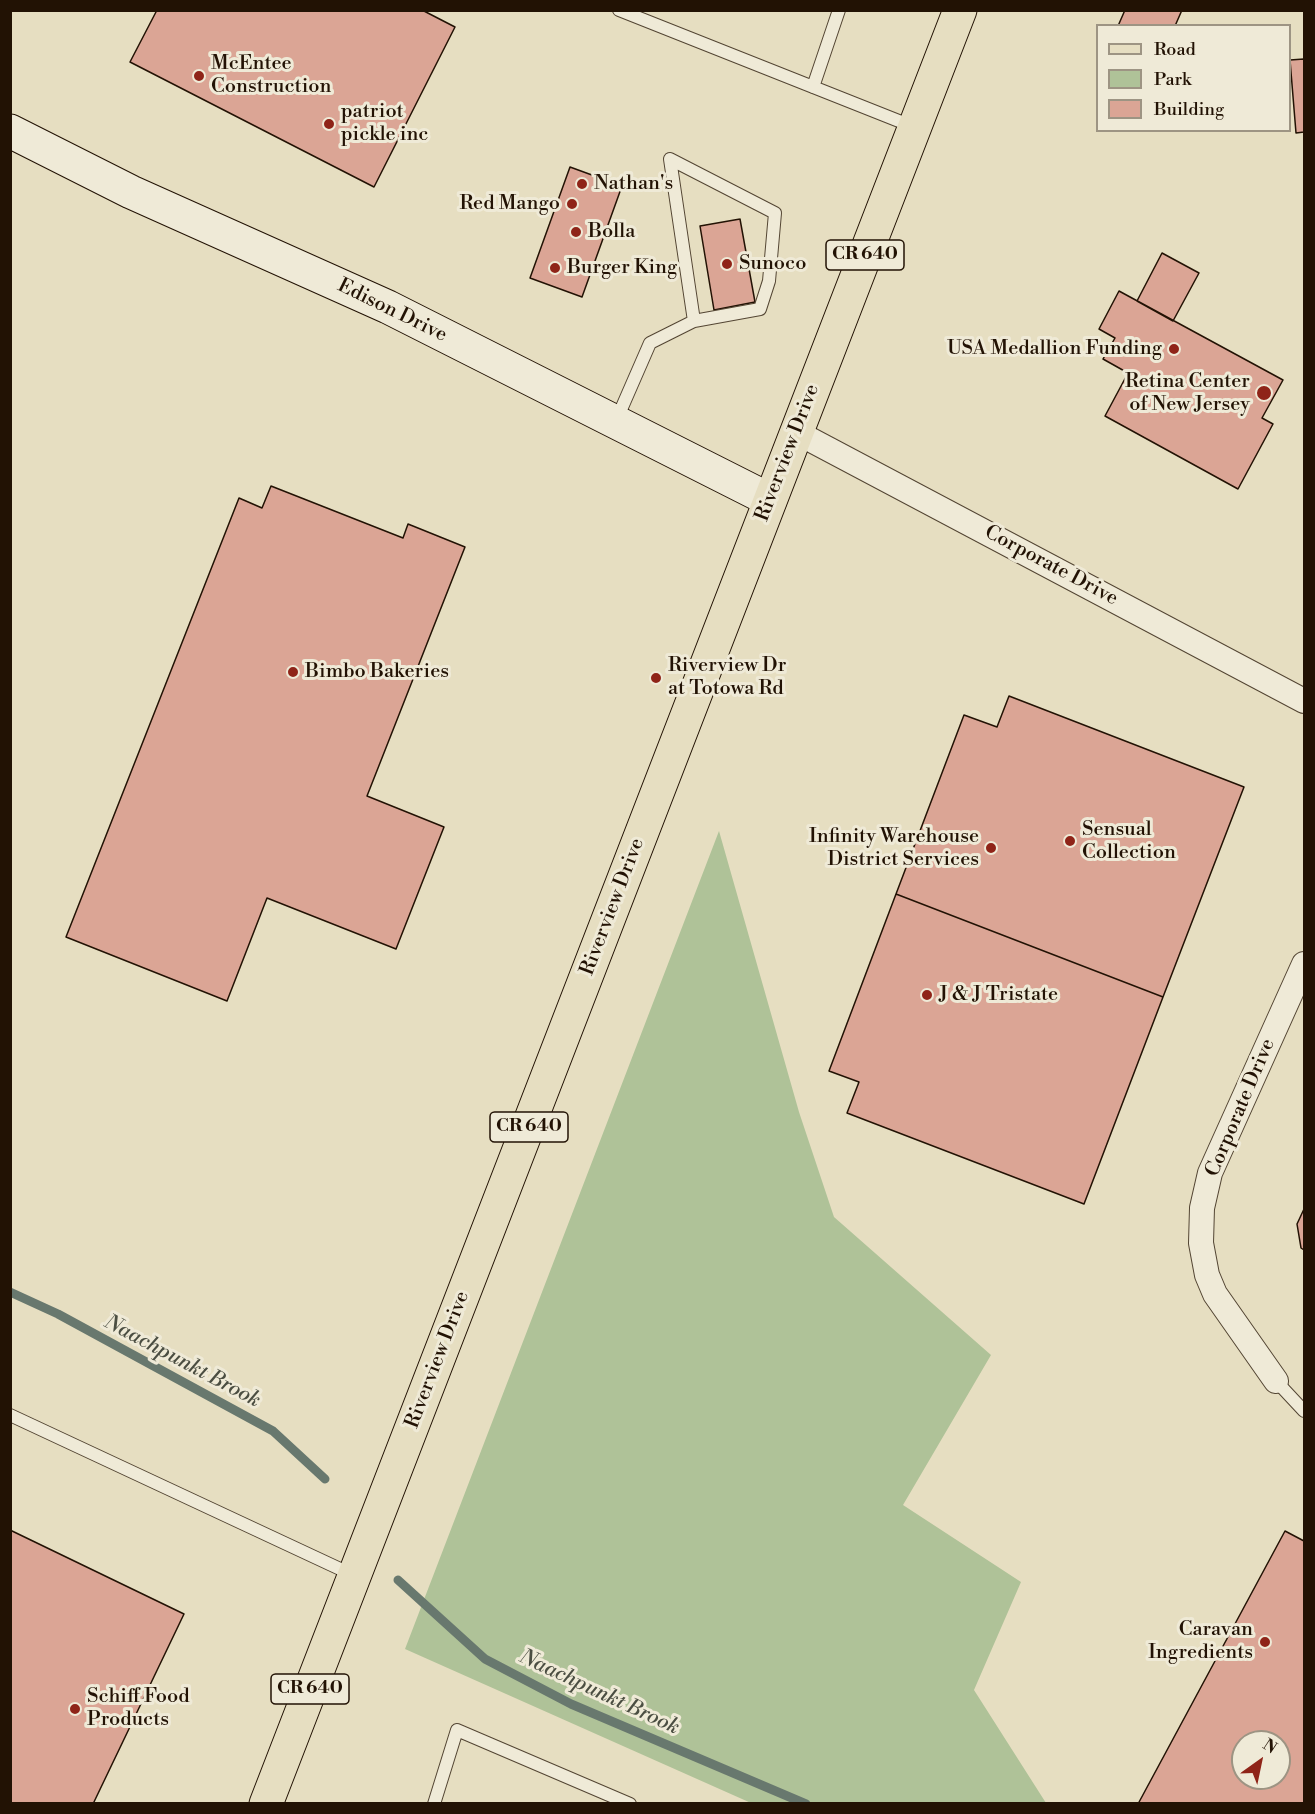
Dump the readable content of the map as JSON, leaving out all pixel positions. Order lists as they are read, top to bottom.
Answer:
{
  "streets": {
    "main road": ["CR 640", "Edison Drive", "Riverview Drive"],
    "street": ["Corporate Drive"]
  },
  "crossings": [
    ["Edison Drive", "Riverview Drive"],
    ["Riverview Drive", "Corporate Drive"]
  ],
  "water": ["Naachpunkt Brook"],
  "places": [
    "McEntee Construction",
    "patriot pickle inc",
    "Nathan's",
    "Red Mango",
    "Bolla",
    "Sunoco",
    "Burger King",
    "USA Medallion Funding",
    "Retina Center of New Jersey",
    "Bimbo Bakeries",
    "Riverview Dr at Totowa Rd",
    "Sensual Collection",
    "Infinity Warehouse District Services",
    "J & J Tristate",
    "Caravan Ingredients",
    "Schiff Food Products"
  ],
  "legend": ["Road", "Park", "Building"],
  "north": "top right"
}
